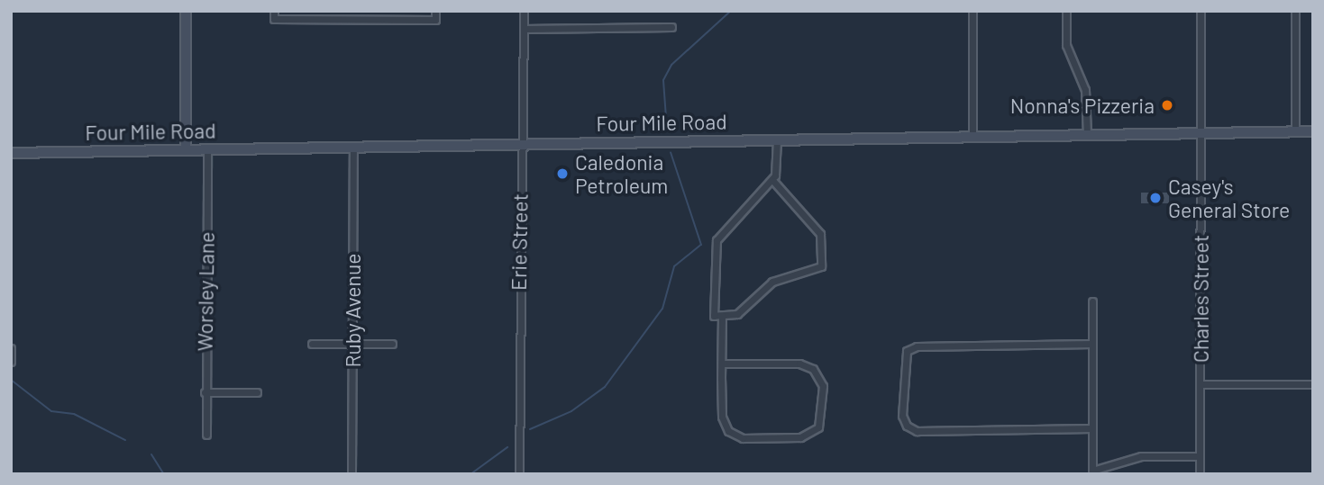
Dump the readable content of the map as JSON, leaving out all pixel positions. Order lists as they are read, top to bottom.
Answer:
{
  "streets": {
    "main road": ["Four Mile Road"],
    "street": [
      "Erie Street",
      "Worsley Lane",
      "Charles Street",
      "Ruby Avenue"
    ]
  },
  "crossings": [
    ["Four Mile Road", "Erie Street"],
    ["Four Mile Road", "Worsley Lane"],
    ["Four Mile Road", "Charles Street"],
    ["Four Mile Road", "Ruby Avenue"]
  ],
  "places": ["Nonna's Pizzeria", "Caledonia Petroleum", "Casey's General Store"]
}
